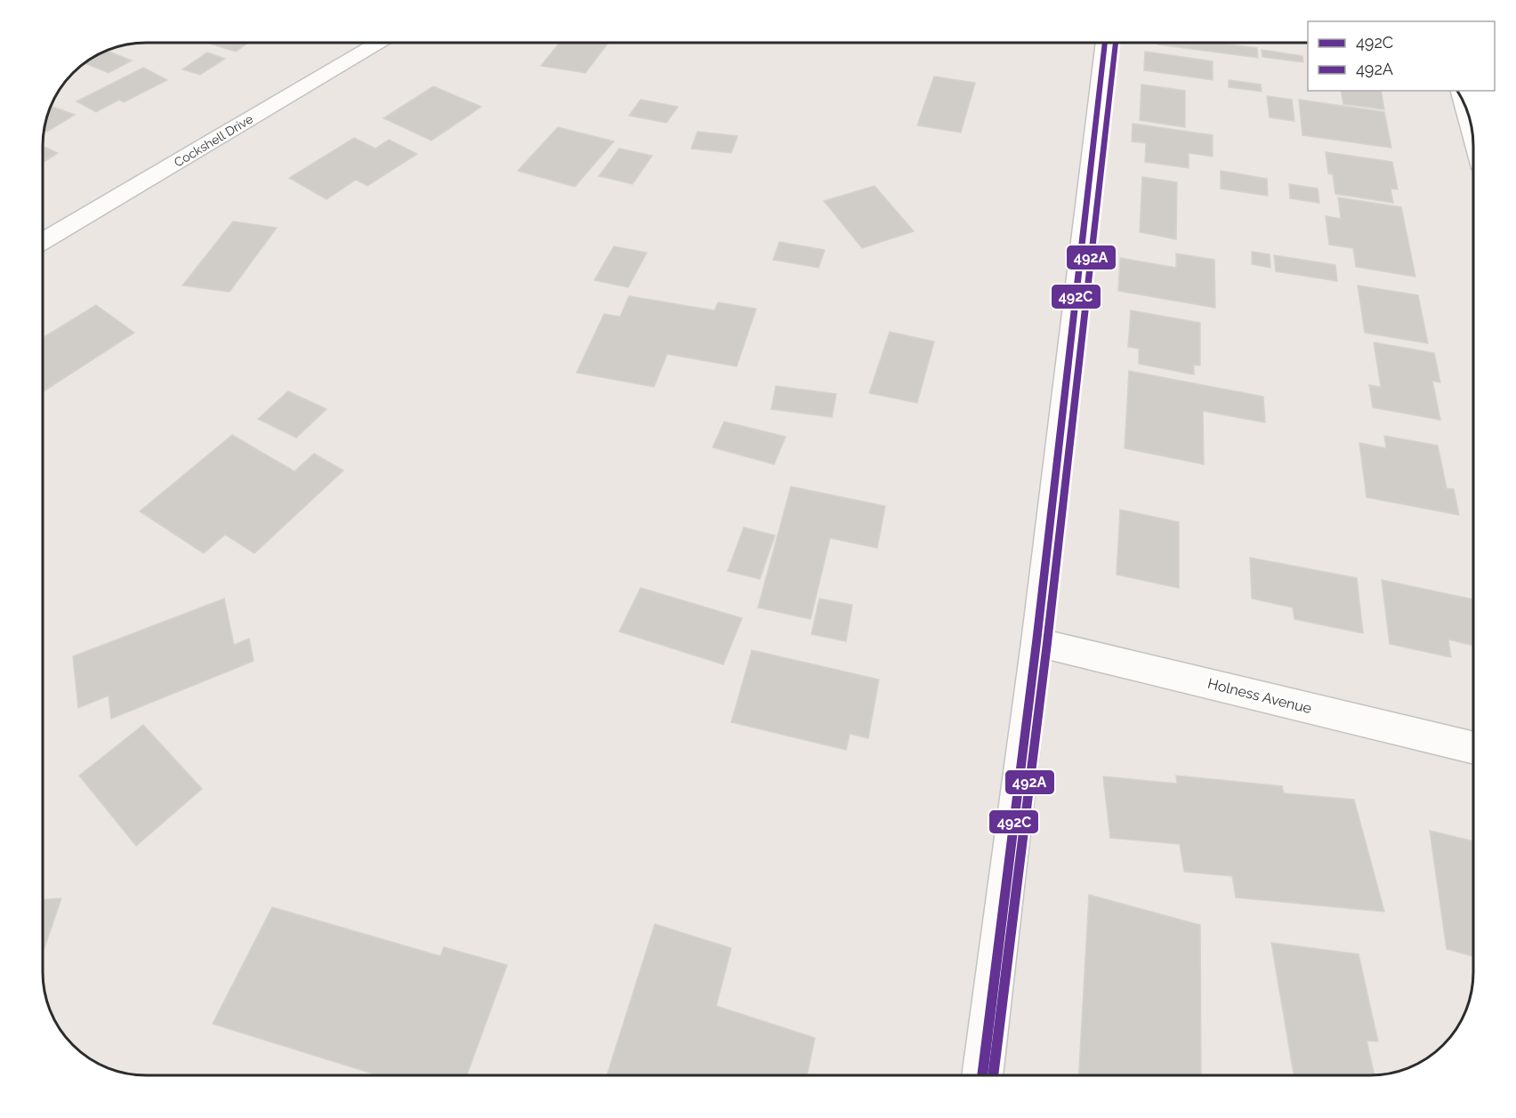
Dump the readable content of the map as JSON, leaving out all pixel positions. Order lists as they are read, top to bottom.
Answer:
{
  "streets": {
    "street": ["Cockshell Drive", "Holness Avenue"]
  },
  "lines": ["transit line 492C", "transit line 492A"],
  "legend": ["492C", "492A"]
}
